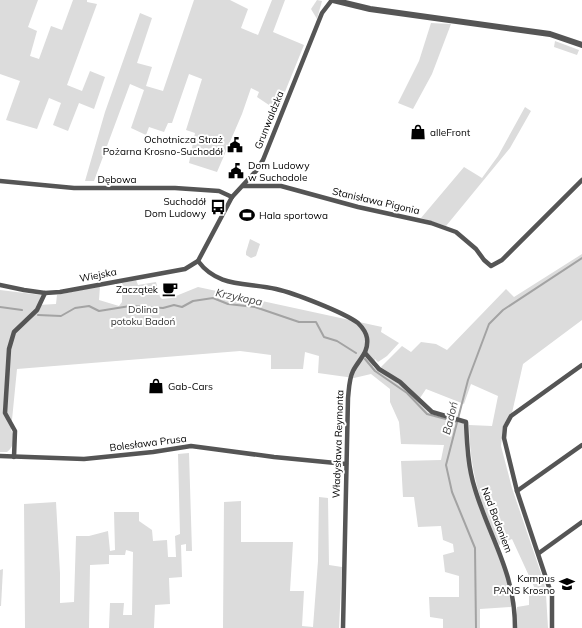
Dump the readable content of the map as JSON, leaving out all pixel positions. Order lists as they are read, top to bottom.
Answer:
{
  "streets": {
    "street": [
      "Grunwaldzka",
      "Dębowa",
      "Stanisława Pigonia",
      "Wiejska",
      "Bolesława Prusa",
      "Władysława Reymonta",
      "Nad Badoniem"
    ]
  },
  "crossings": [
    ["Grunwaldzka", "Dębowa"],
    ["Grunwaldzka", "Stanisława Pigonia"],
    ["Grunwaldzka", "Wiejska"],
    ["Bolesława Prusa", "Władysława Reymonta"],
    ["Władysława Reymonta", "Nad Badoniem"]
  ],
  "water": ["Krzykopa", "Badoń"],
  "parks": ["Dolina potoku Badoń"],
  "places": {
    "shop": ["alleFront", "Gab-Cars"],
    "public building": ["Ochotnicza Straż Pożarna Krosno-Suchodół", "Dom Ludowy w Suchodole"],
    "bus stop": ["Suchodół Dom Ludowy"],
    "sports": ["Hala sportowa"],
    "cafe": ["Zaczątek"],
    "school or university": ["Kampus PANS Krosno"]
  }
}
